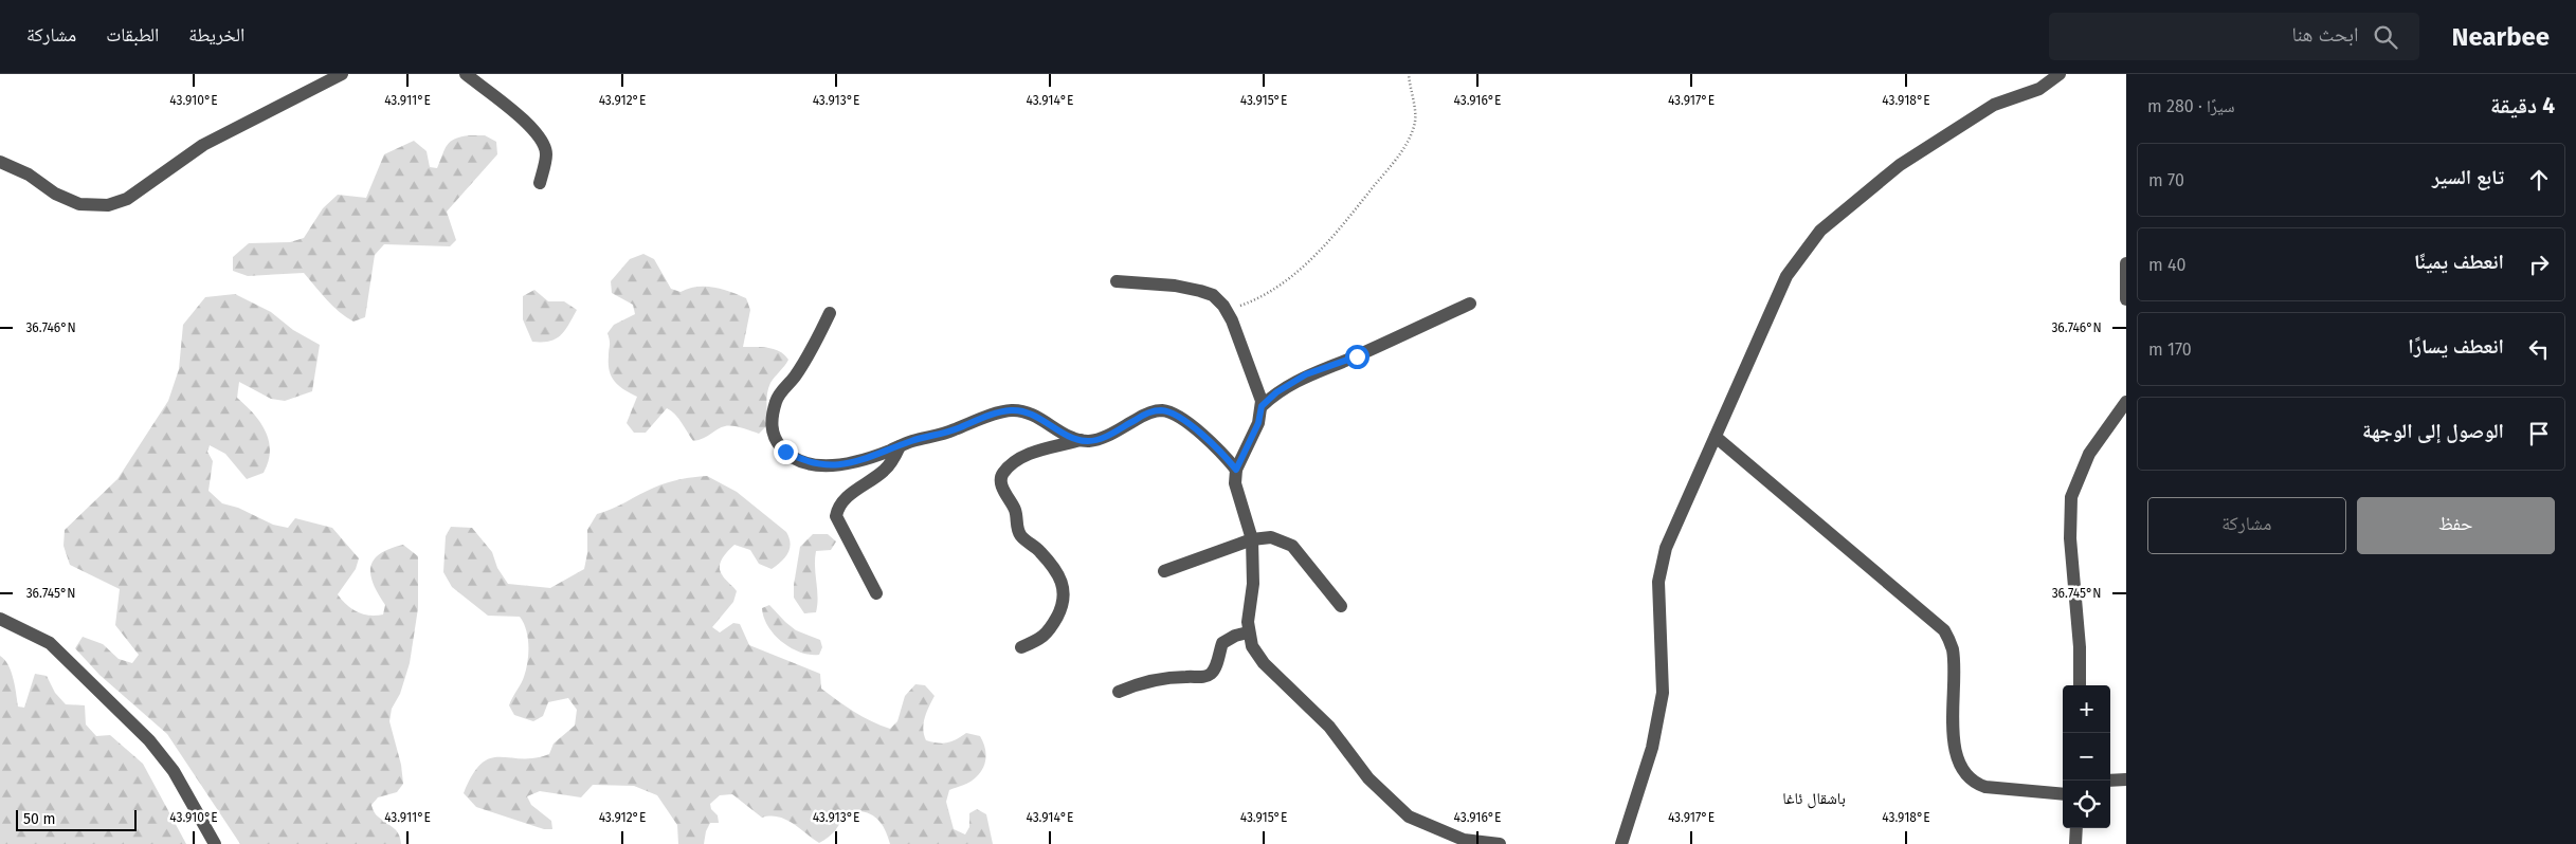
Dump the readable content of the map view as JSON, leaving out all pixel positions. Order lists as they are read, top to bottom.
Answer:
{
  "districts": ["باشقال ئاغا"],
  "scale_bar": "50 m",
  "page": {
    "header": "Nearbee",
    "search": "ابحث هنا",
    "nav": ["الخريطة", "الطبقات", "مشاركة"],
    "heading": ["4 دقيقة", "سيرًا · 280 m"],
    "list": [
      ["تابع السير", "70 m"],
      ["انعطف يمينًا", "40 m"],
      ["انعطف يسارًا", "170 m"],
      "الوصول إلى الوجهة"
    ],
    "buttons": ["حفظ", "مشاركة"],
    "map_buttons": ["+", "−"],
    "scale": "50 m"
  },
  "coordinates": [
    "43.910°E",
    "43.911°E",
    "43.912°E",
    "43.913°E",
    "43.914°E",
    "43.915°E",
    "43.916°E",
    "43.917°E",
    "43.918°E",
    "36.746°N",
    "36.745°N"
  ]
}
